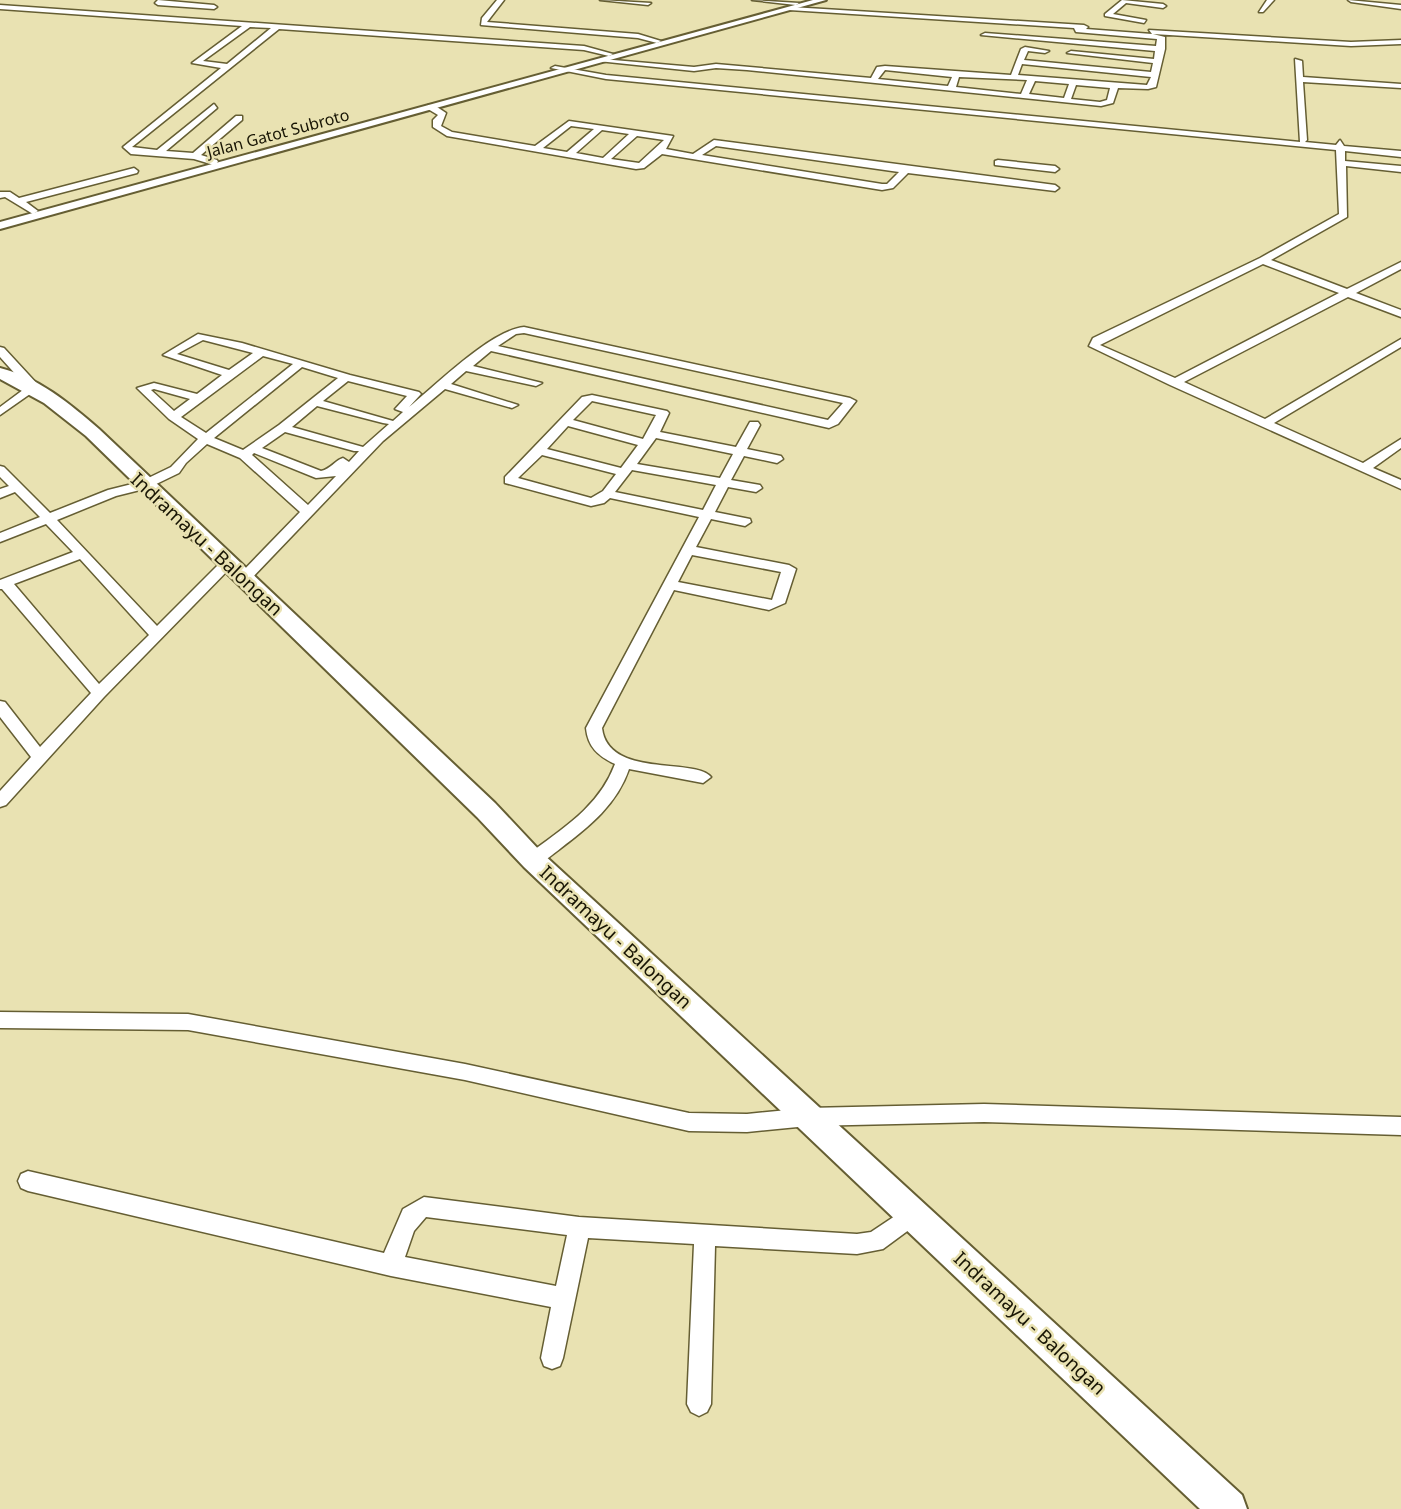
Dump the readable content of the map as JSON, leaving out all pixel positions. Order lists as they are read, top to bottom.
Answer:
{
  "streets": {
    "highway": ["Indramayu - Balongan"],
    "street": ["Jalan Gatot Subroto"]
  }
}
